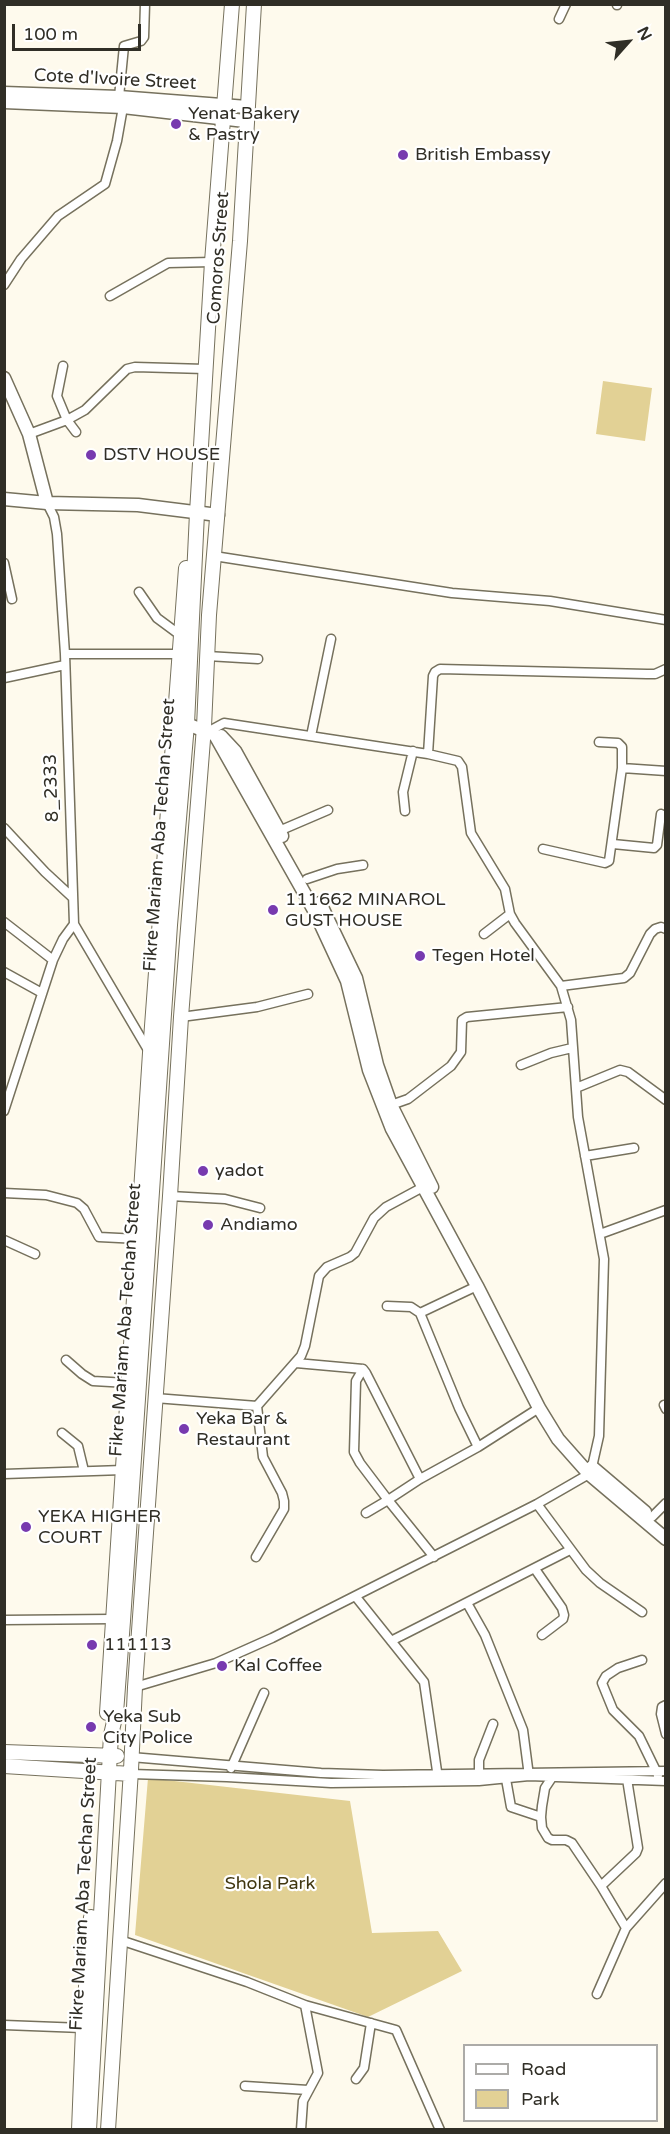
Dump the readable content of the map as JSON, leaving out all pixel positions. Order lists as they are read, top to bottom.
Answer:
{
  "streets": {
    "main road": ["Cote d'Ivoire Street", "Comoros Street", "Fikre Mariam Aba Techan Street"],
    "street": ["8_2333"]
  },
  "crossings": [
    ["Cote d'Ivoire Street", "Comoros Street"],
    ["Comoros Street", "Fikre Mariam Aba Techan Street"]
  ],
  "parks": ["Shola Park"],
  "places": [
    "Yenat Bakery & Pastry",
    "British Embassy",
    "DSTV HOUSE",
    "111662 MINAROL GUST HOUSE",
    "Tegen Hotel",
    "yadot",
    "Andiamo",
    "Yeka Bar & Restaurant",
    "YEKA HIGHER COURT",
    "111113",
    "Kal Coffee",
    "Yeka Sub City Police"
  ],
  "legend": ["Road", "Park"],
  "scale_bar": "100 m",
  "north": "top right"
}
